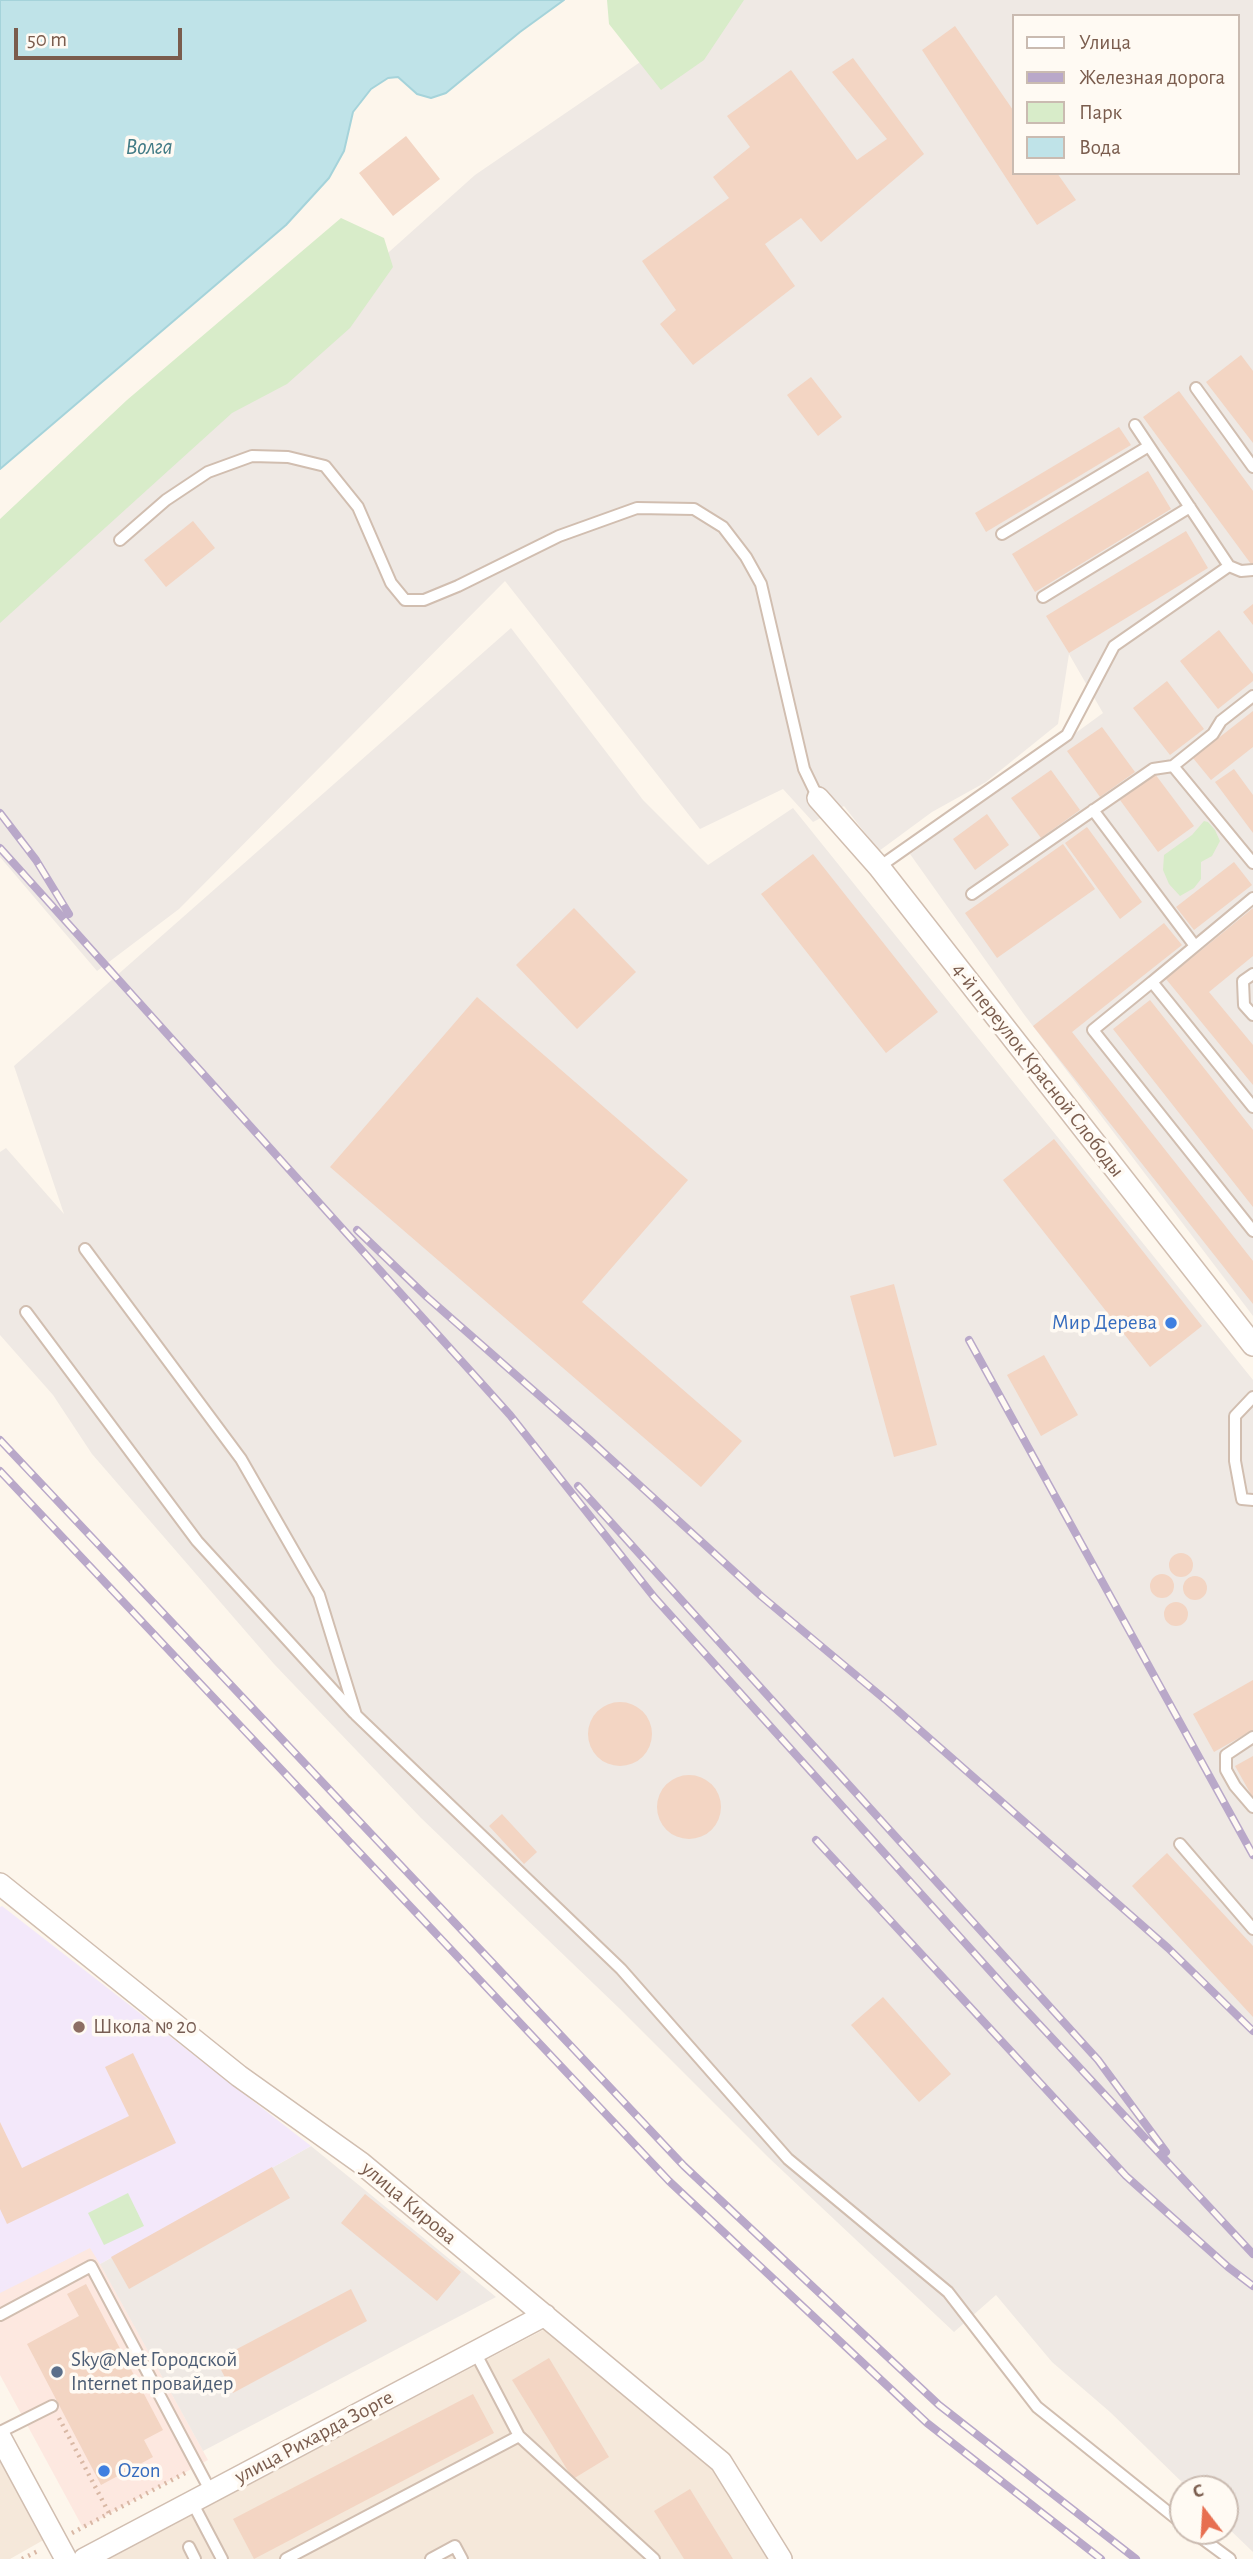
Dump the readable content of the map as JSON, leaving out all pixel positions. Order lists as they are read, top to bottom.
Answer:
{
  "streets": {
    "street": ["4-й переулок Красной Слободы", "улица Кирова", "улица Рихарда Зорге"]
  },
  "crossings": [
    ["улица Кирова", "улица Рихарда Зорге"]
  ],
  "water": ["Волга"],
  "places": [
    "Мир Дерева",
    "Школа № 20",
    "Sky@Net Городской Internet провайдер",
    "Ozon"
  ],
  "legend": [
    "Улица",
    "Железная дорога",
    "Парк",
    "Вода"
  ],
  "scale_bar": "50 m",
  "north": "top"
}
